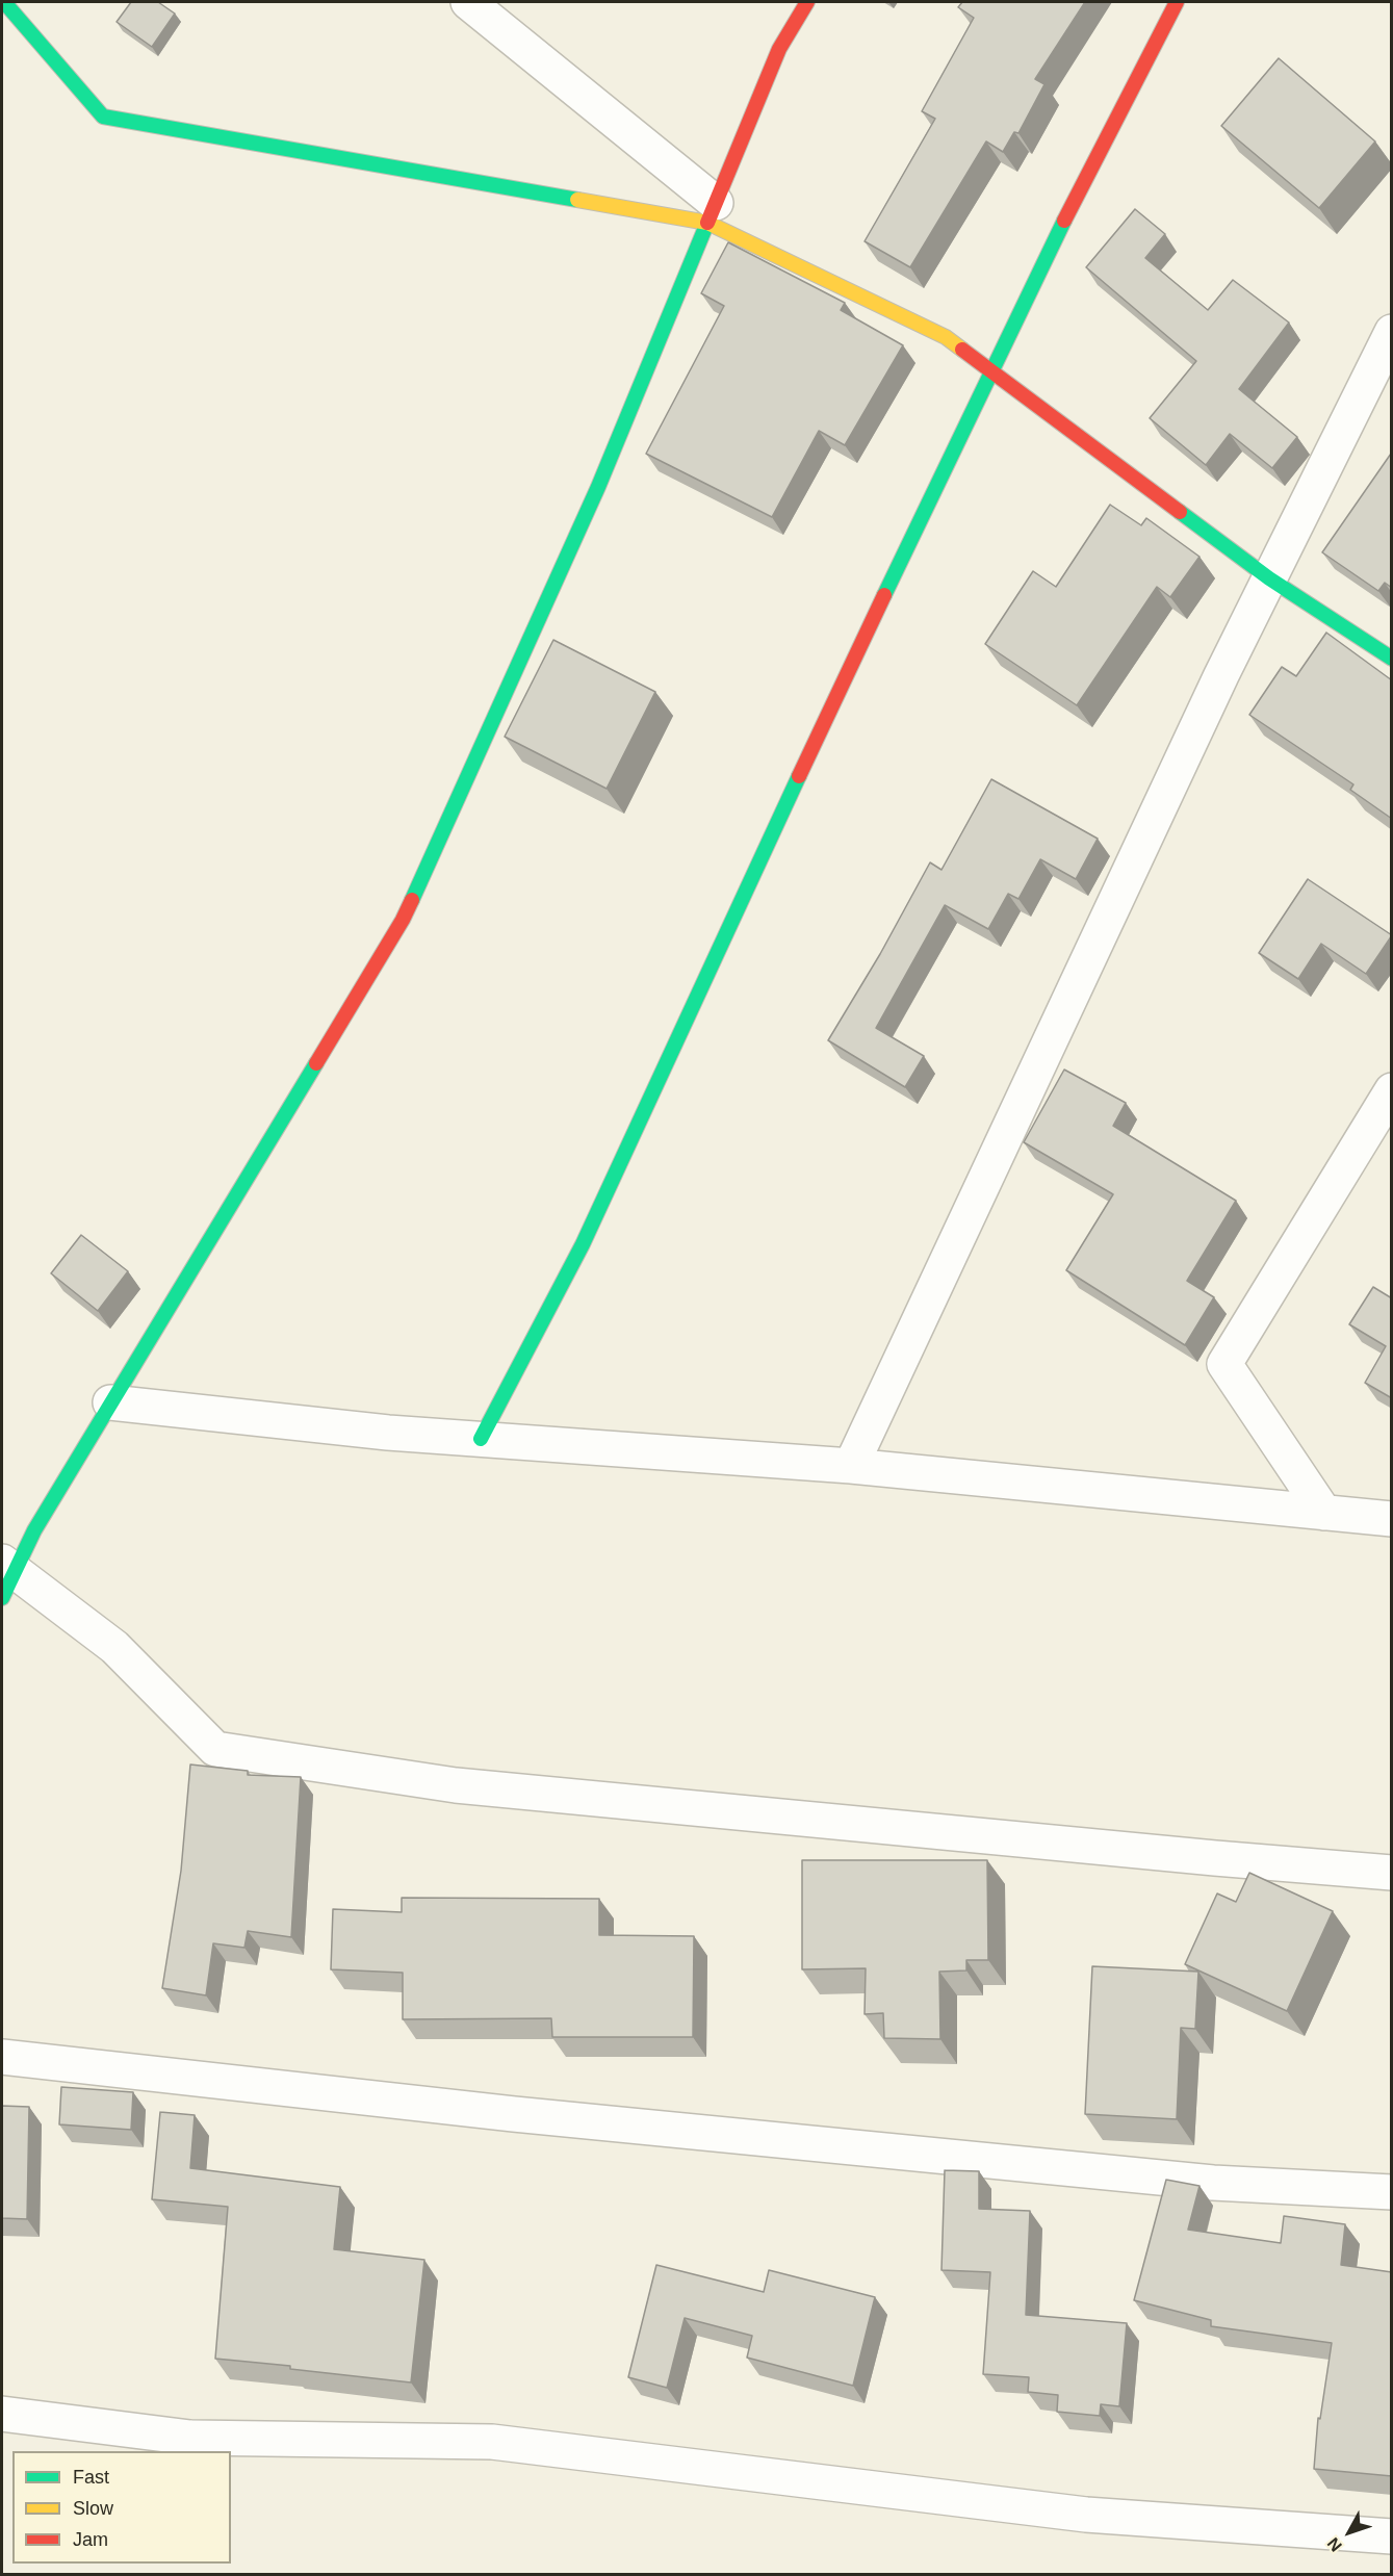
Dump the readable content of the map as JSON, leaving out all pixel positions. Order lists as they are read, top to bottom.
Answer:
{
  "legend": ["Fast", "Slow", "Jam"],
  "north": "bottom left"
}
